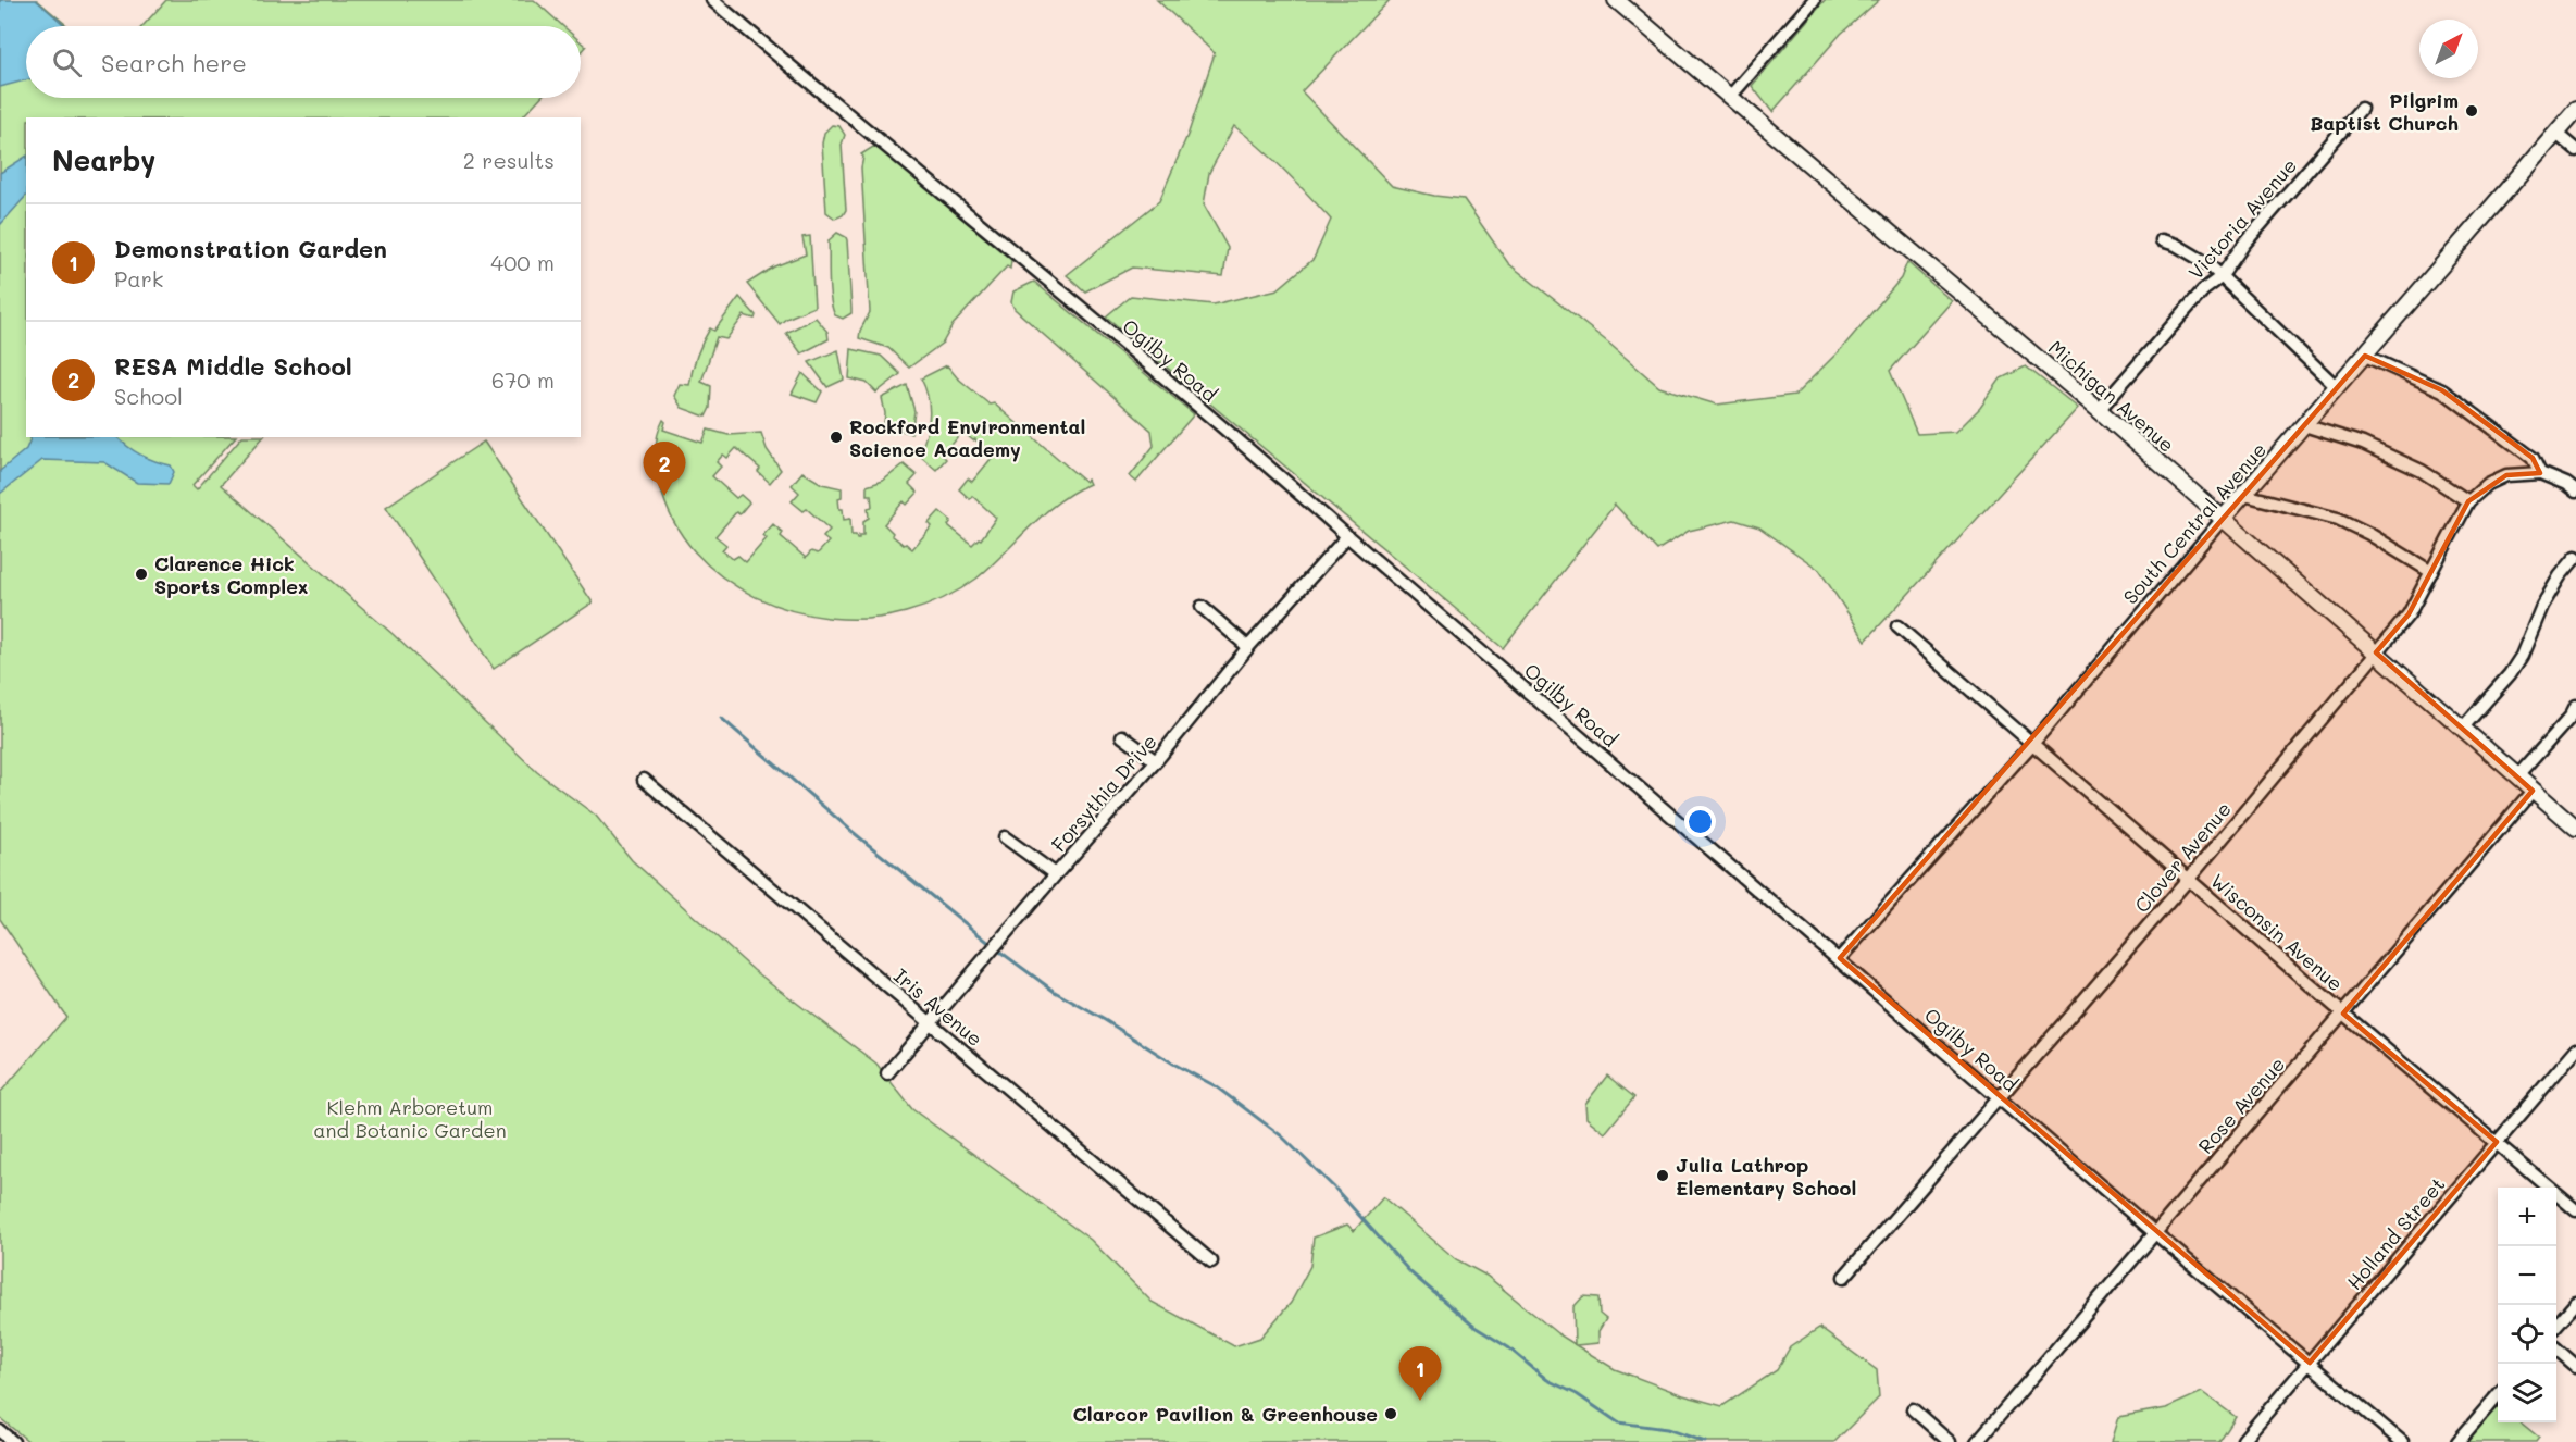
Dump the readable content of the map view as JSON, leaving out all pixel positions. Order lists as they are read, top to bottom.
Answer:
{
  "streets": {
    "main road": ["Michigan Avenue", "South Central Avenue"],
    "street": [
      "Victoria Avenue",
      "Ogilby Road",
      "Forsythia Drive",
      "Clover Avenue",
      "Wisconsin Avenue",
      "Iris Avenue",
      "Rose Avenue",
      "Holland Street"
    ]
  },
  "crossings": [
    ["Victoria Avenue", "Michigan Avenue"],
    ["Ogilby Road", "South Central Avenue"],
    ["Ogilby Road", "Forsythia Drive"],
    ["Ogilby Road", "Clover Avenue"],
    ["Ogilby Road", "Rose Avenue"],
    ["Ogilby Road", "Holland Street"],
    ["Michigan Avenue", "South Central Avenue"],
    ["Michigan Avenue", "Clover Avenue"],
    ["Michigan Avenue", "Rose Avenue"],
    ["South Central Avenue", "Wisconsin Avenue"],
    ["Forsythia Drive", "Iris Avenue"],
    ["Clover Avenue", "Wisconsin Avenue"],
    ["Wisconsin Avenue", "Rose Avenue"],
    ["Wisconsin Avenue", "Holland Street"]
  ],
  "parks": ["Klehm Arboretum and Botanic Garden"],
  "places": [
    "Pilgrim Baptist Church",
    "Rockford Environmental Science Academy",
    "Clarence Hick Sports Complex",
    "Julia Lathrop Elementary School",
    "Clarcor Pavilion & Greenhouse"
  ],
  "north": "top right",
  "page": {
    "search": "Search here",
    "heading": ["Nearby", "2 results"],
    "list": [
      {
        "mark": "1",
        "name": "Demonstration Garden",
        "note": "Park",
        "value": "400 m"
      },
      {
        "mark": "2",
        "name": "RESA Middle School",
        "note": "School",
        "value": "670 m"
      }
    ],
    "pins": ["2", "1"],
    "map_buttons": ["+", "−"]
  }
}
